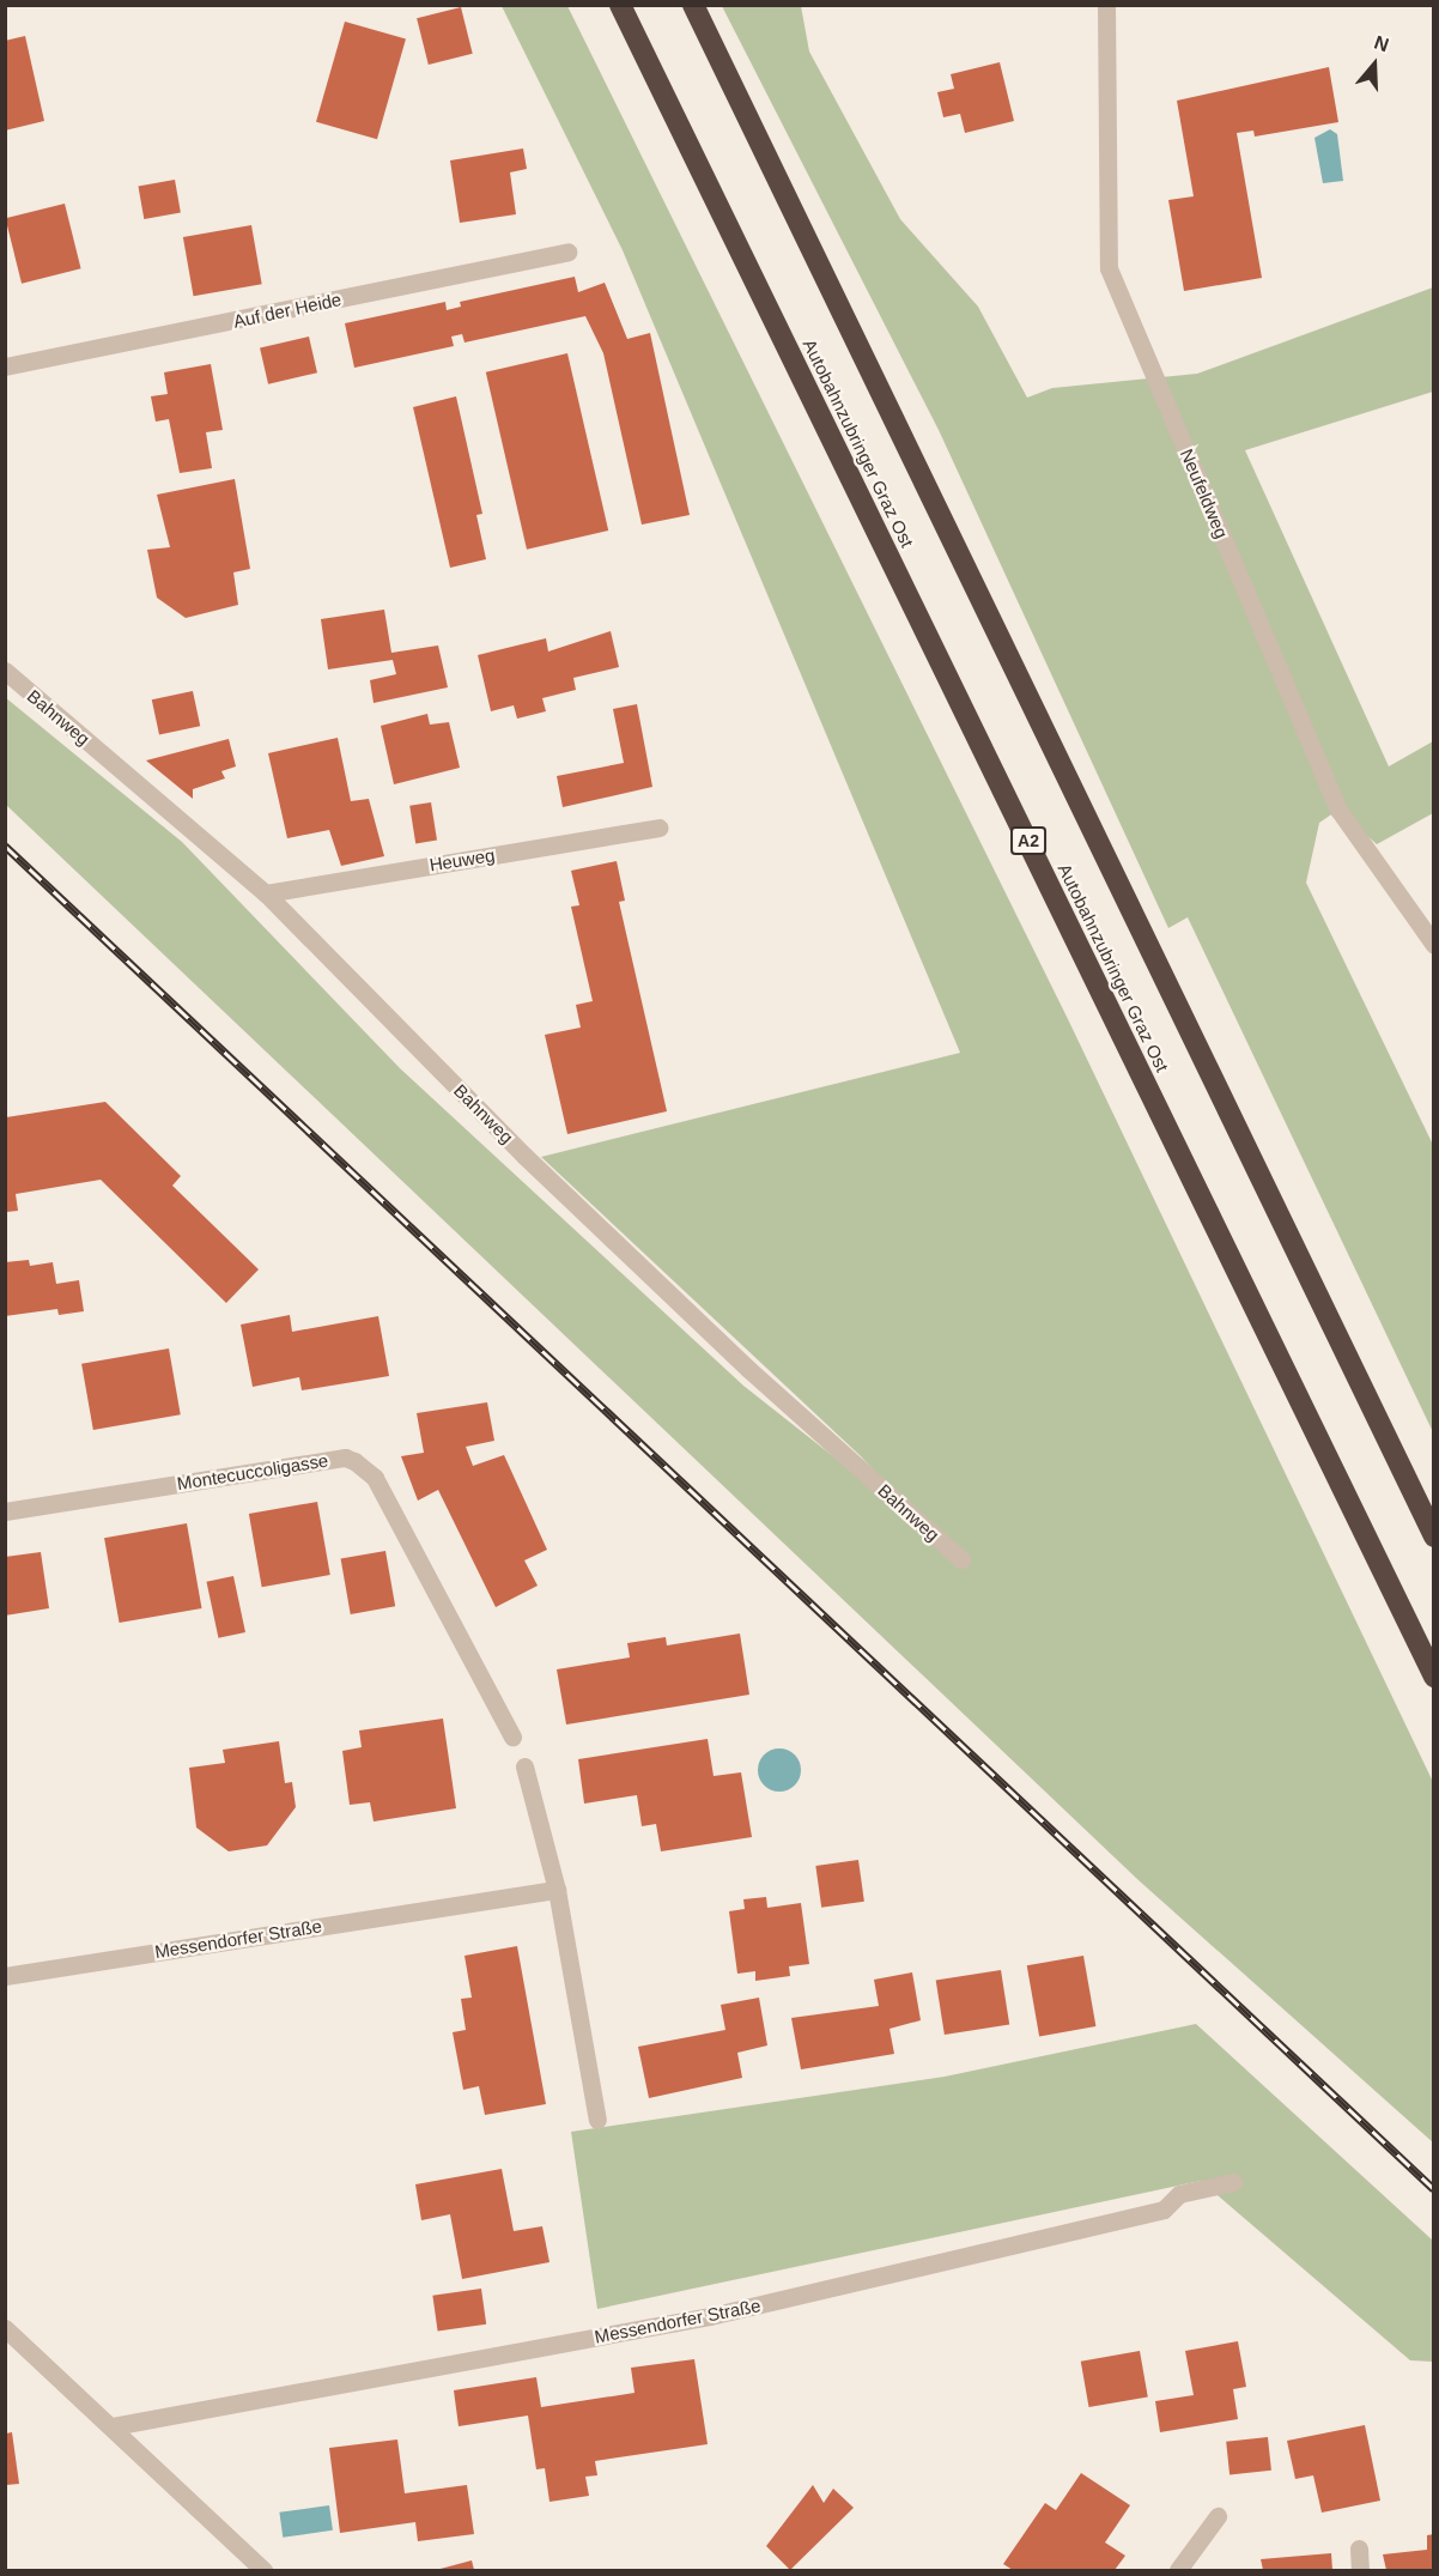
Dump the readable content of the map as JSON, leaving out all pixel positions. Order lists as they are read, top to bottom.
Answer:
{
  "streets": {
    "highway": ["Autobahnzubringer Graz Ost", "A2"],
    "street": [
      "Auf der Heide",
      "Neufeldweg",
      "Bahnweg",
      "Heuweg",
      "Montecuccoligasse",
      "Messendorfer Straße"
    ]
  },
  "crossings": [
    ["Bahnweg", "Heuweg"]
  ],
  "north": "top"
}
